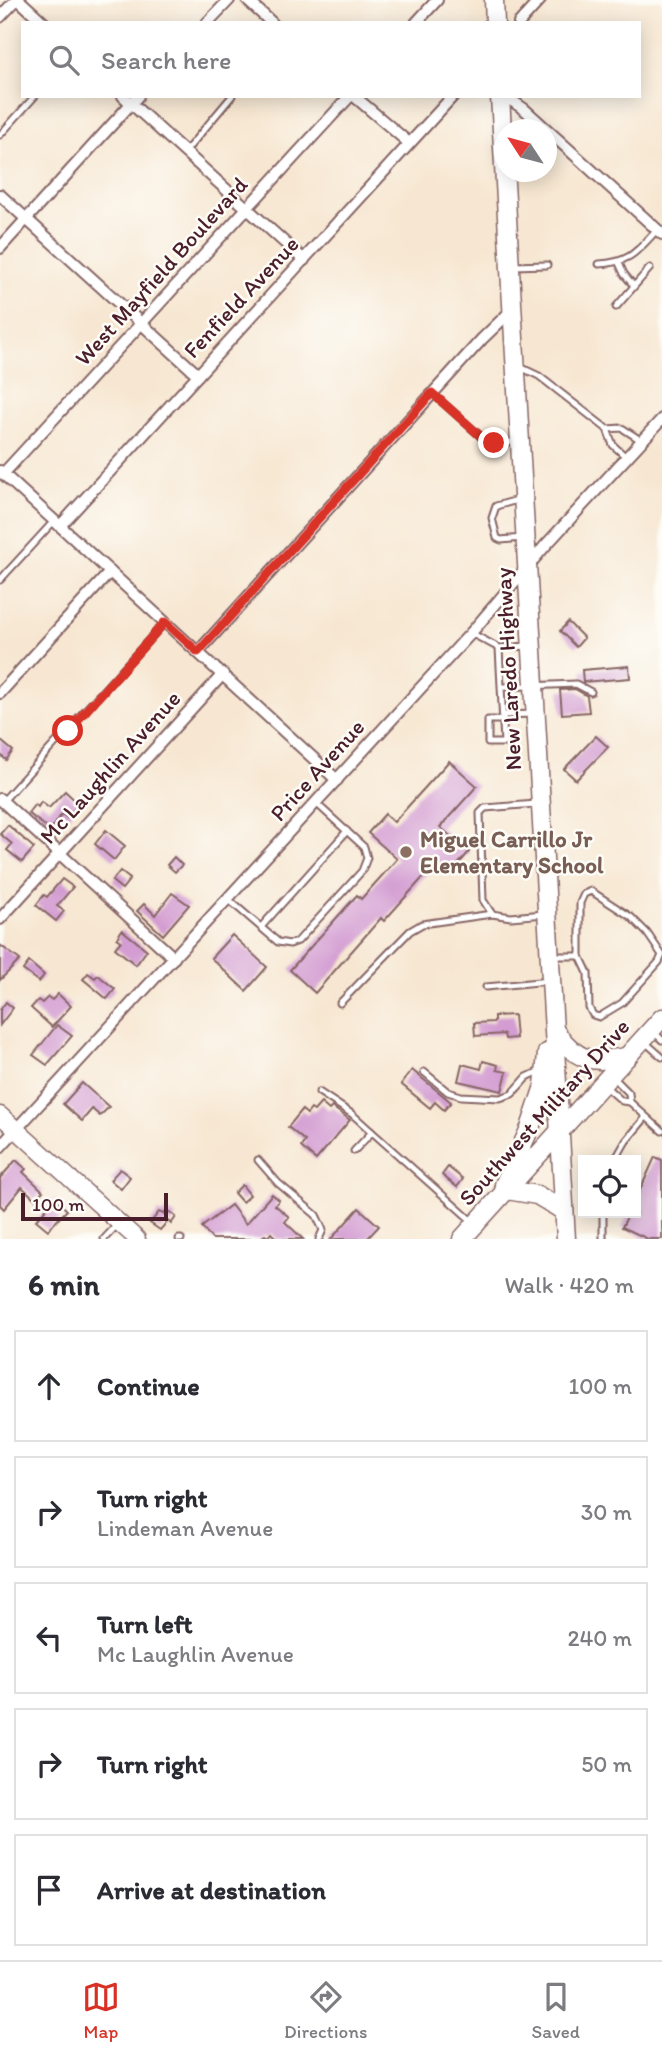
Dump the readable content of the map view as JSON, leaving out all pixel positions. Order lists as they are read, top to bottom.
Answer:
{
  "streets": {
    "main road": ["New Laredo Highway", "Southwest Military Drive"],
    "street": [
      "West Mayfield Boulevard",
      "Fenfield Avenue",
      "Mc Laughlin Avenue",
      "Price Avenue"
    ]
  },
  "crossings": [
    ["New Laredo Highway", "Price Avenue"],
    ["New Laredo Highway", "Southwest Military Drive"]
  ],
  "places": ["Miguel Carrillo Jr Elementary School"],
  "scale_bar": "100 m",
  "north": "top left",
  "page": {
    "search": "Search here",
    "scale": "100 m",
    "heading": ["6 min", "Walk · 420 m"],
    "list": [
      ["Continue", "100 m"],
      ["Turn right", "Lindeman Avenue", "30 m"],
      ["Turn left", "Mc Laughlin Avenue", "240 m"],
      ["Turn right", "50 m"],
      "Arrive at destination"
    ],
    "nav": ["Map", "Directions", "Saved"]
  }
}
